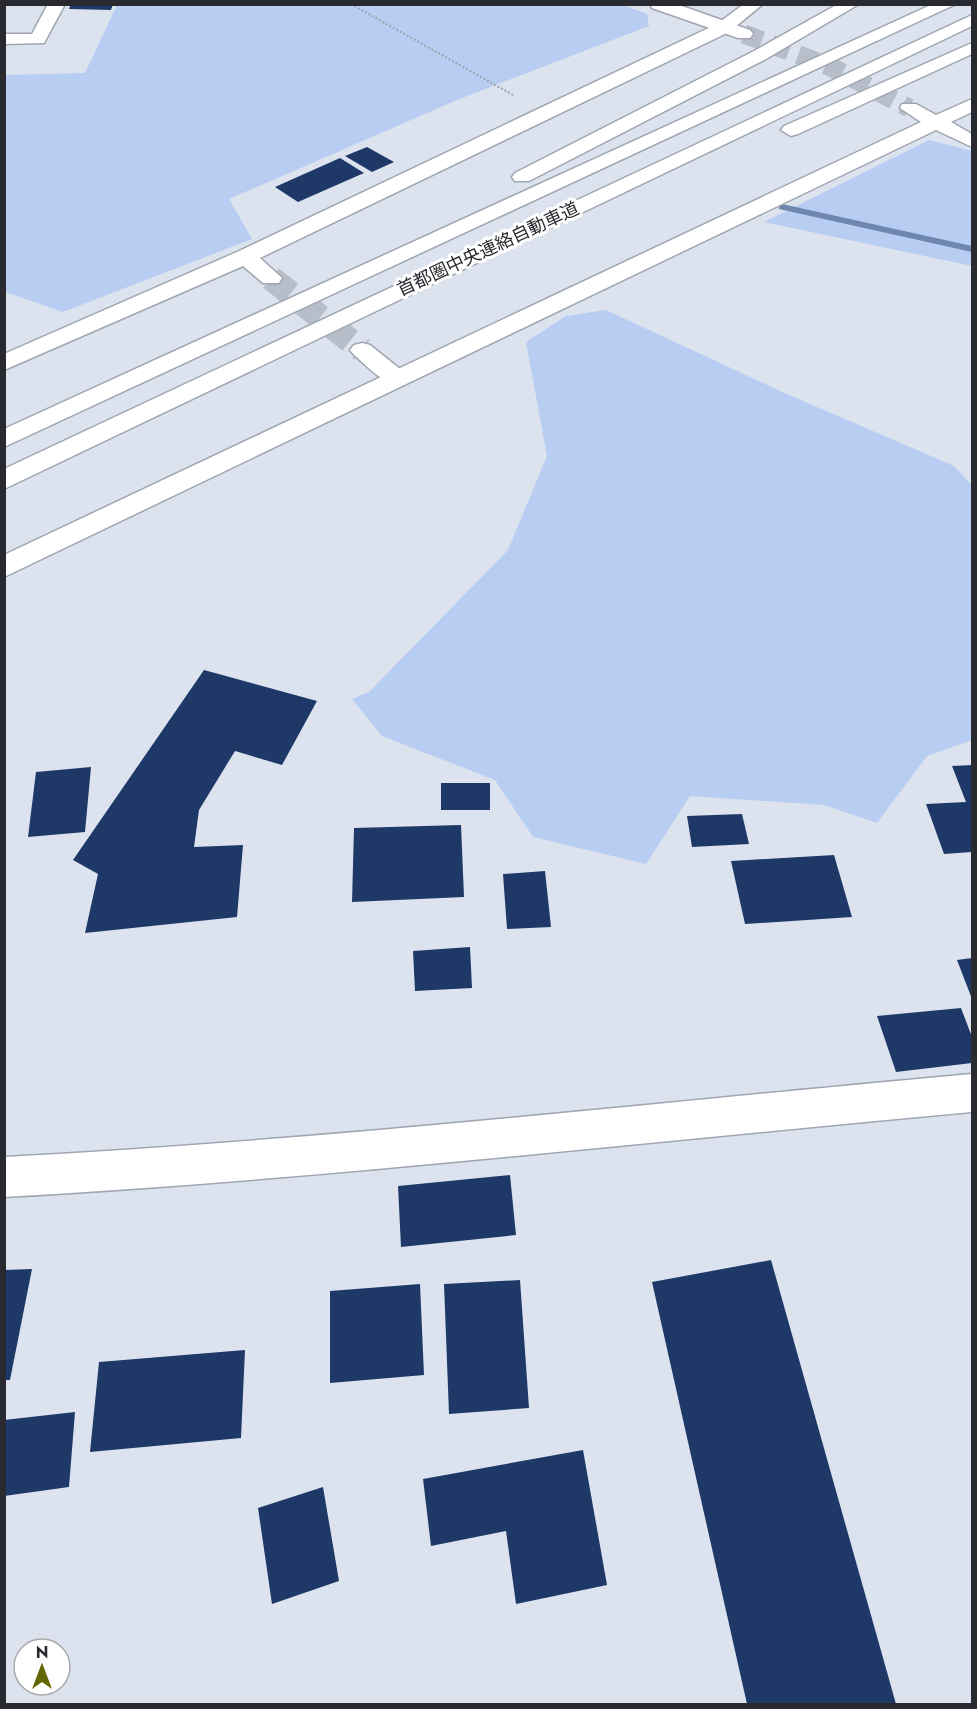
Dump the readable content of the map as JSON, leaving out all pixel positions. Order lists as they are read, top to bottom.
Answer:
{
  "streets": {
    "main road": ["首都圏中央連絡自動車道"]
  },
  "north": "top"
}
